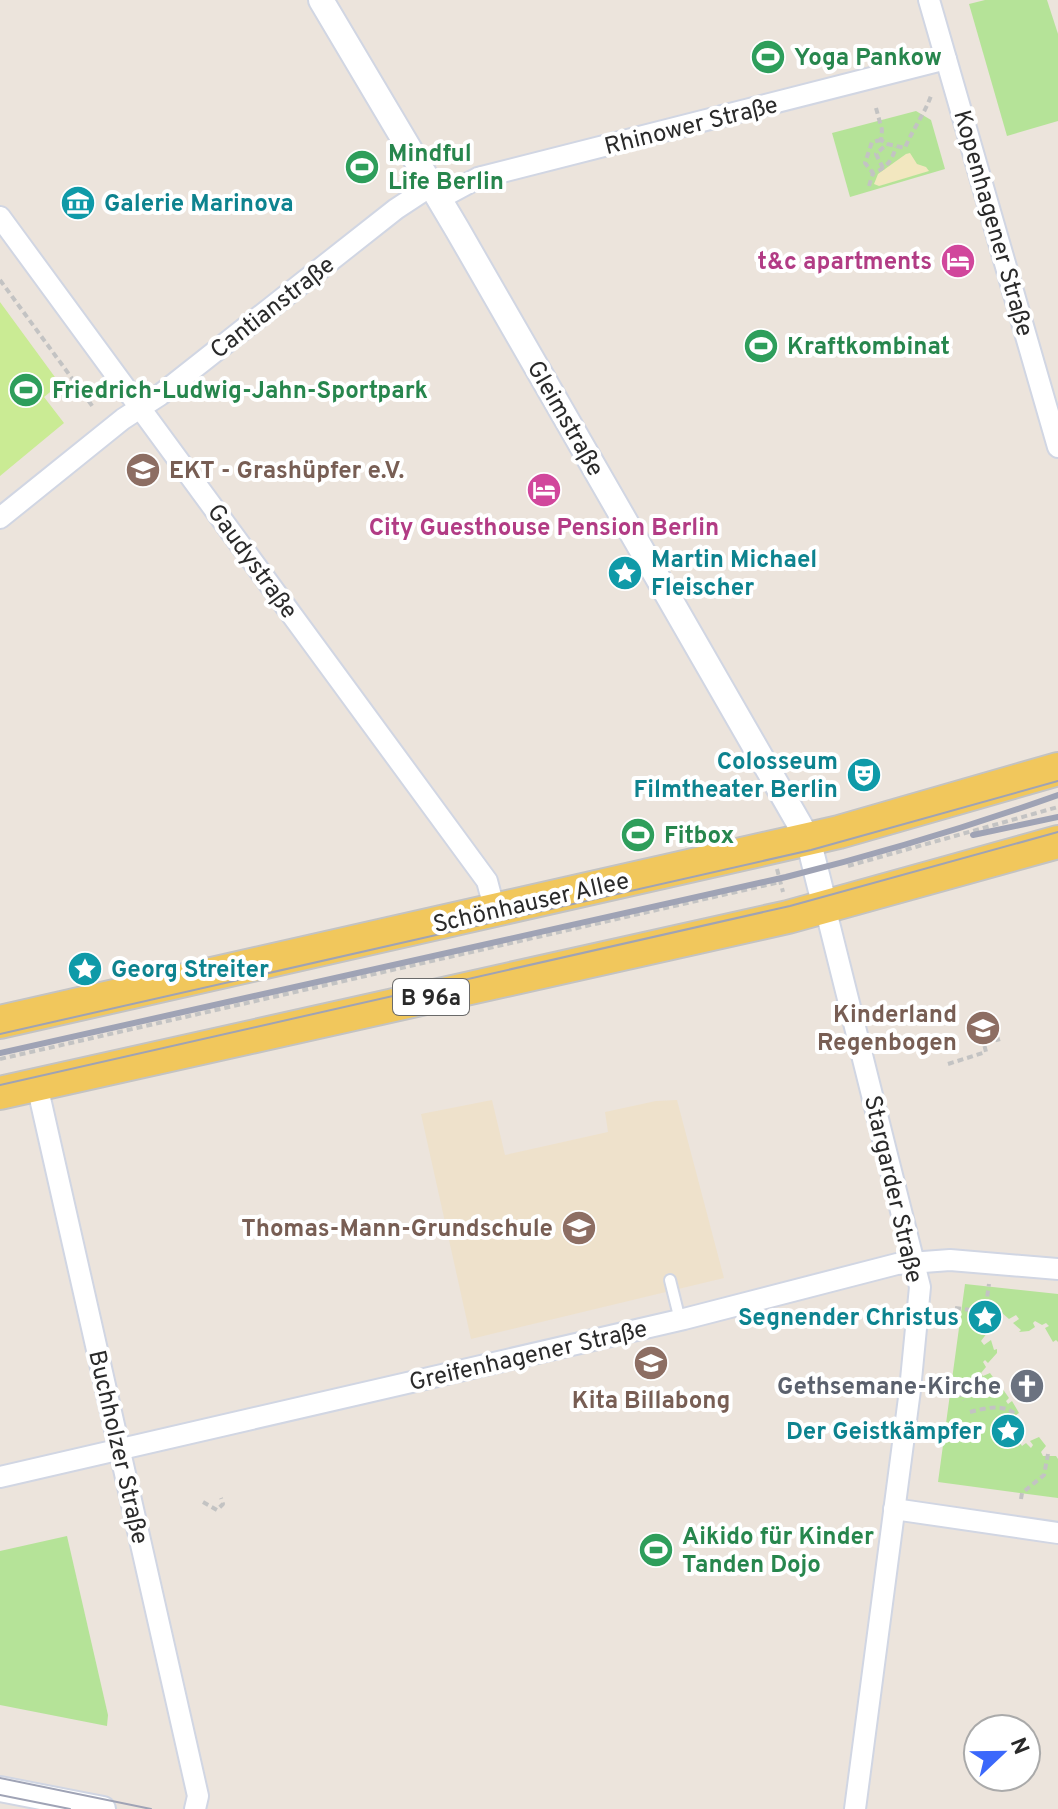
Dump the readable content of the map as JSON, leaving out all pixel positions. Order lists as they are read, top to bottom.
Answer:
{
  "streets": {
    "main road": ["Schönhauser Allee", "B 96a"],
    "street": [
      "Rhinower Straße",
      "Kopenhagener Straße",
      "Cantianstraße",
      "Gleimstraße",
      "Gaudystraße",
      "Stargarder Straße",
      "Greifenhagener Straße",
      "Buchholzer Straße"
    ]
  },
  "crossings": [
    ["Rhinower Straße", "Kopenhagener Straße"],
    ["Rhinower Straße", "Cantianstraße"],
    ["Rhinower Straße", "Gleimstraße"],
    ["Cantianstraße", "Gleimstraße"],
    ["Cantianstraße", "Gaudystraße"],
    ["Gleimstraße", "Schönhauser Allee"],
    ["Gleimstraße", "B 96a"],
    ["Gleimstraße", "Stargarder Straße"],
    ["Gaudystraße", "Schönhauser Allee"],
    ["B 96a", "Stargarder Straße"],
    ["B 96a", "Buchholzer Straße"],
    ["Stargarder Straße", "Greifenhagener Straße"],
    ["Greifenhagener Straße", "Buchholzer Straße"]
  ],
  "places": {
    "sports": [
      "Yoga Pankow",
      "Mindful Life Berlin",
      "Kraftkombinat",
      "Friedrich-Ludwig-Jahn-Sportpark",
      "Fitbox",
      "Aikido für Kinder Tanden Dojo"
    ],
    "museum": ["Galerie Marinova"],
    "hotel": ["t&c apartments", "City Guesthouse Pension Berlin"],
    "school or university": [
      "EKT - Grashüpfer e.V.",
      "Kinderland Regenbogen",
      "Thomas-Mann-Grundschule",
      "Kita Billabong"
    ],
    "place": [
      "Martin Michael Fleischer",
      "Georg Streiter",
      "Segnender Christus",
      "Der Geistkämpfer"
    ],
    "theatre": ["Colosseum Filmtheater Berlin"],
    "church": ["Gethsemane-Kirche"]
  },
  "north": "right"
}
